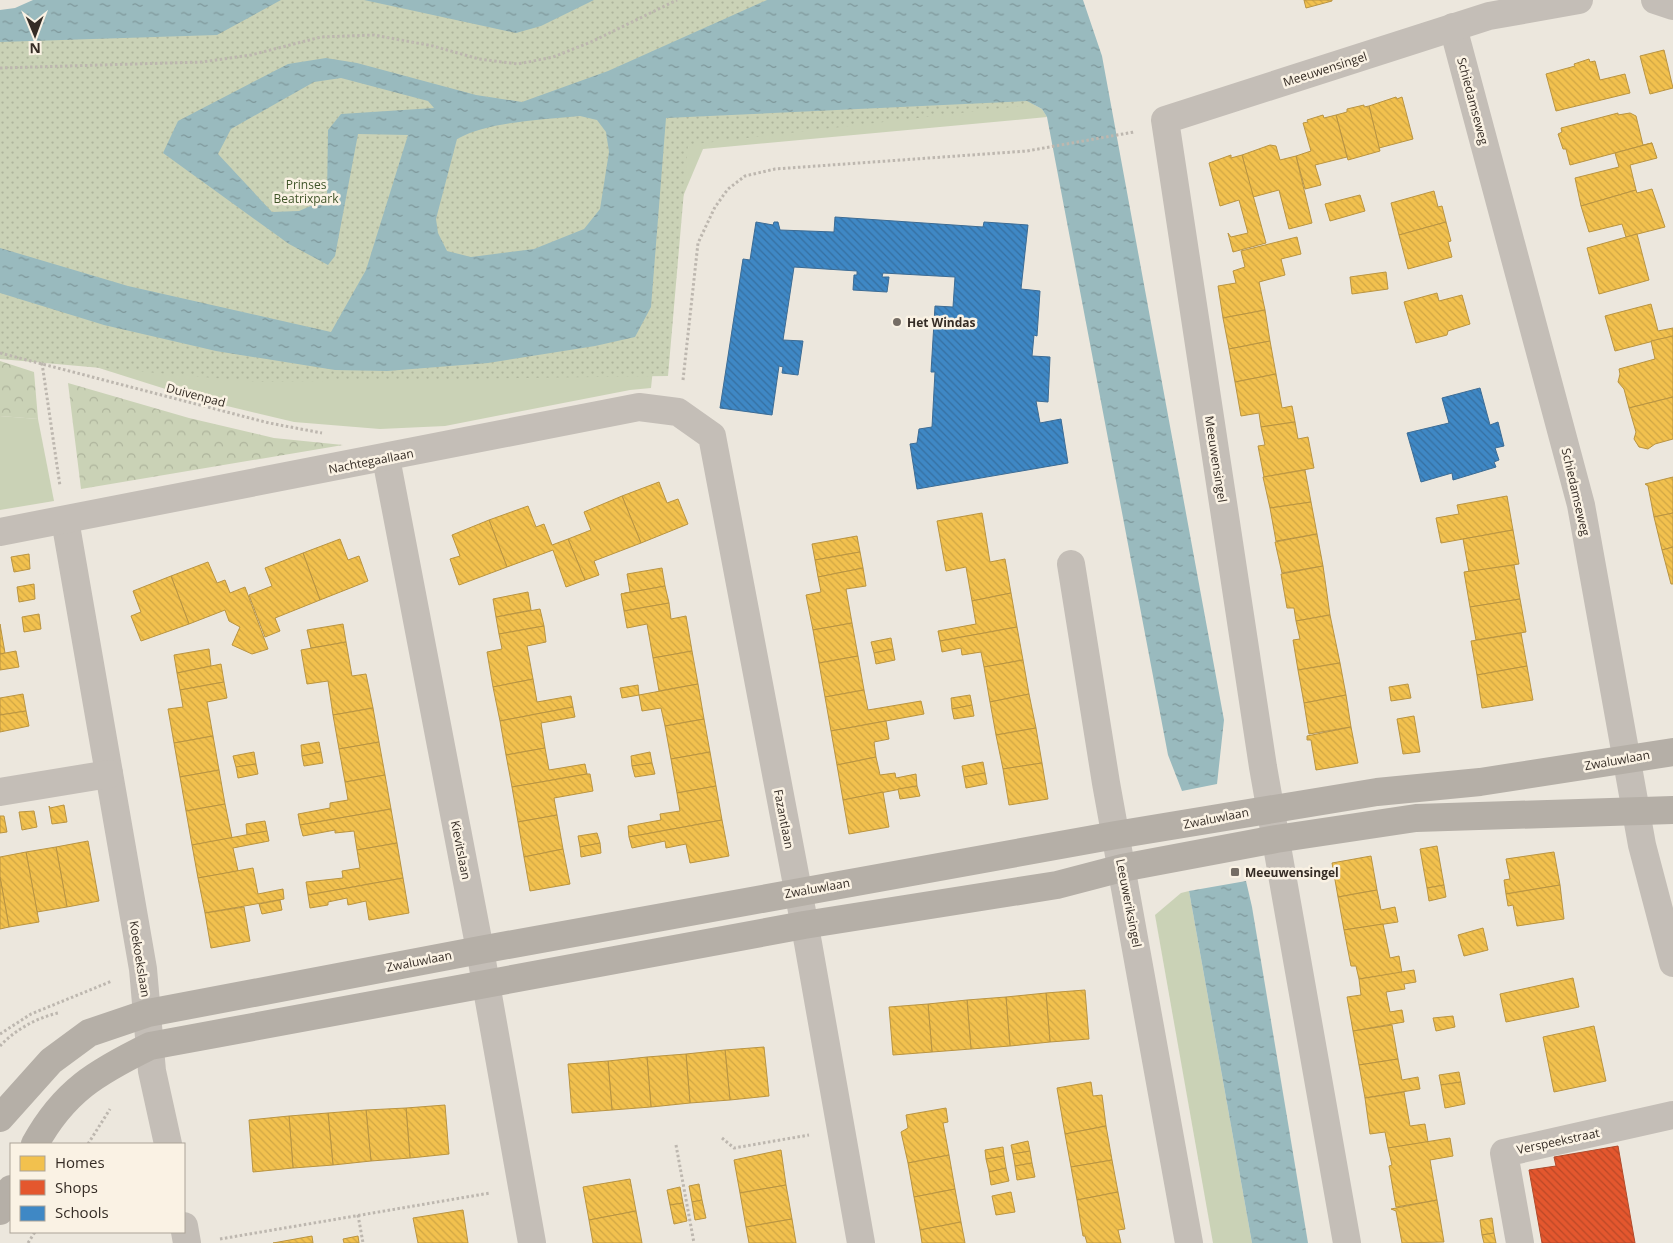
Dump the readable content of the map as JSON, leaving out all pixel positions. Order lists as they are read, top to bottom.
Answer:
{
  "streets": {
    "main road": ["Zwaluwlaan"],
    "street": [
      "Meeuwensingel",
      "Schiedamseweg",
      "Nachtegaallaan",
      "Fazantlaan",
      "Kievitslaan",
      "Leeuweriksingel",
      "Koekoekslaan",
      "Verspeekstraat"
    ],
    "path": ["Duivenpad"]
  },
  "crossings": [
    ["Meeuwensingel", "Schiedamseweg"],
    ["Meeuwensingel", "Zwaluwlaan"],
    ["Schiedamseweg", "Zwaluwlaan"],
    ["Nachtegaallaan", "Fazantlaan"],
    ["Nachtegaallaan", "Kievitslaan"],
    ["Nachtegaallaan", "Koekoekslaan"],
    ["Zwaluwlaan", "Fazantlaan"],
    ["Zwaluwlaan", "Kievitslaan"],
    ["Zwaluwlaan", "Leeuweriksingel"],
    ["Zwaluwlaan", "Koekoekslaan"]
  ],
  "parks": ["Prinses Beatrixpark"],
  "places": {
    "other": ["Het Windas"],
    "transit": ["Meeuwensingel"]
  },
  "legend": ["Homes", "Shops", "Schools"],
  "north": "bottom"
}
